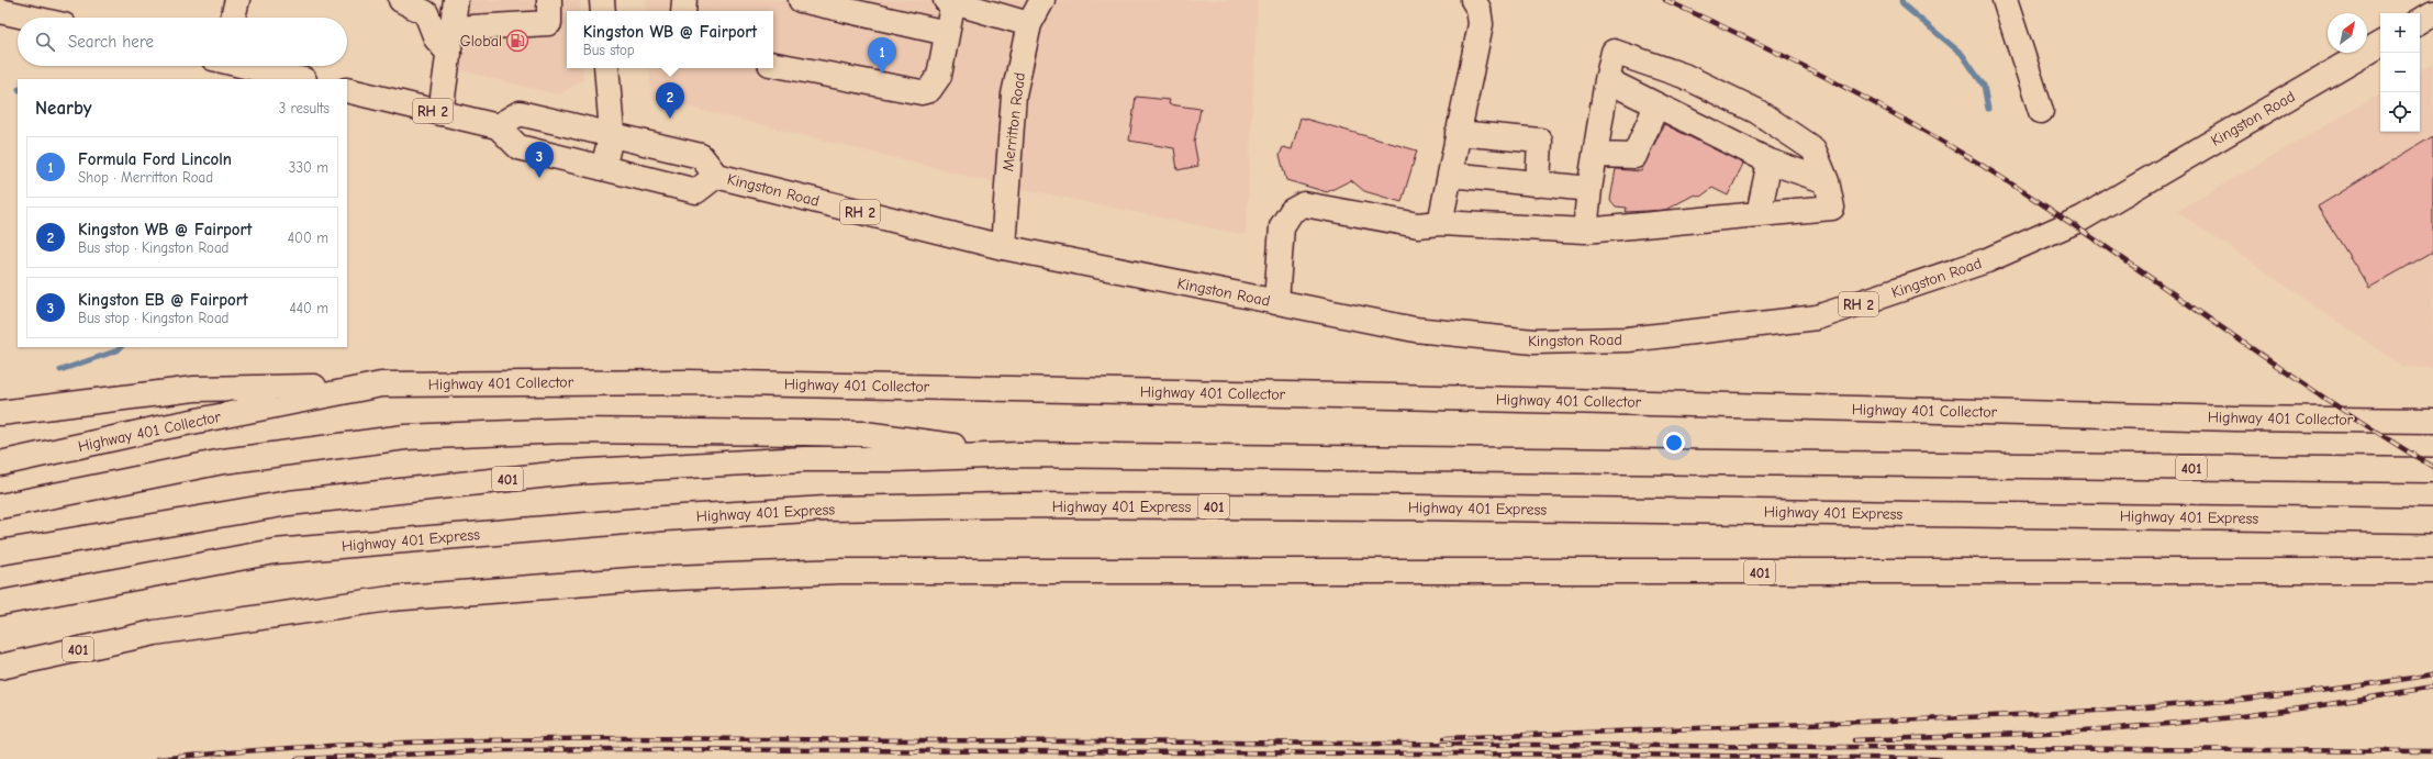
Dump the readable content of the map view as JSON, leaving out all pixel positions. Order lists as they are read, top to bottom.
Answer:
{
  "streets": {
    "main road": [
      "RH 2",
      "Kingston Road",
      "Merritton Road",
      "Highway 401 Collector",
      "401",
      "Highway 401 Express"
    ]
  },
  "crossings": [
    ["RH 2", "Kingston Road"],
    ["Kingston Road", "Merritton Road"]
  ],
  "places": {
    "fuel station": ["Global"]
  },
  "north": "top right",
  "page": {
    "popup": ["Kingston WB @ Fairport", "Bus stop"],
    "map_buttons": ["+", "−"],
    "search": "Search here",
    "pins": ["1", "2", "3"],
    "heading": ["Nearby", "3 results"],
    "list": [
      {
        "mark": "1",
        "name": "Formula Ford Lincoln",
        "note": "Shop · Merritton Road",
        "value": "330 m"
      },
      {
        "mark": "2",
        "name": "Kingston WB @ Fairport",
        "note": "Bus stop · Kingston Road",
        "value": "400 m"
      },
      {
        "mark": "3",
        "name": "Kingston EB @ Fairport",
        "note": "Bus stop · Kingston Road",
        "value": "440 m"
      }
    ]
  }
}
